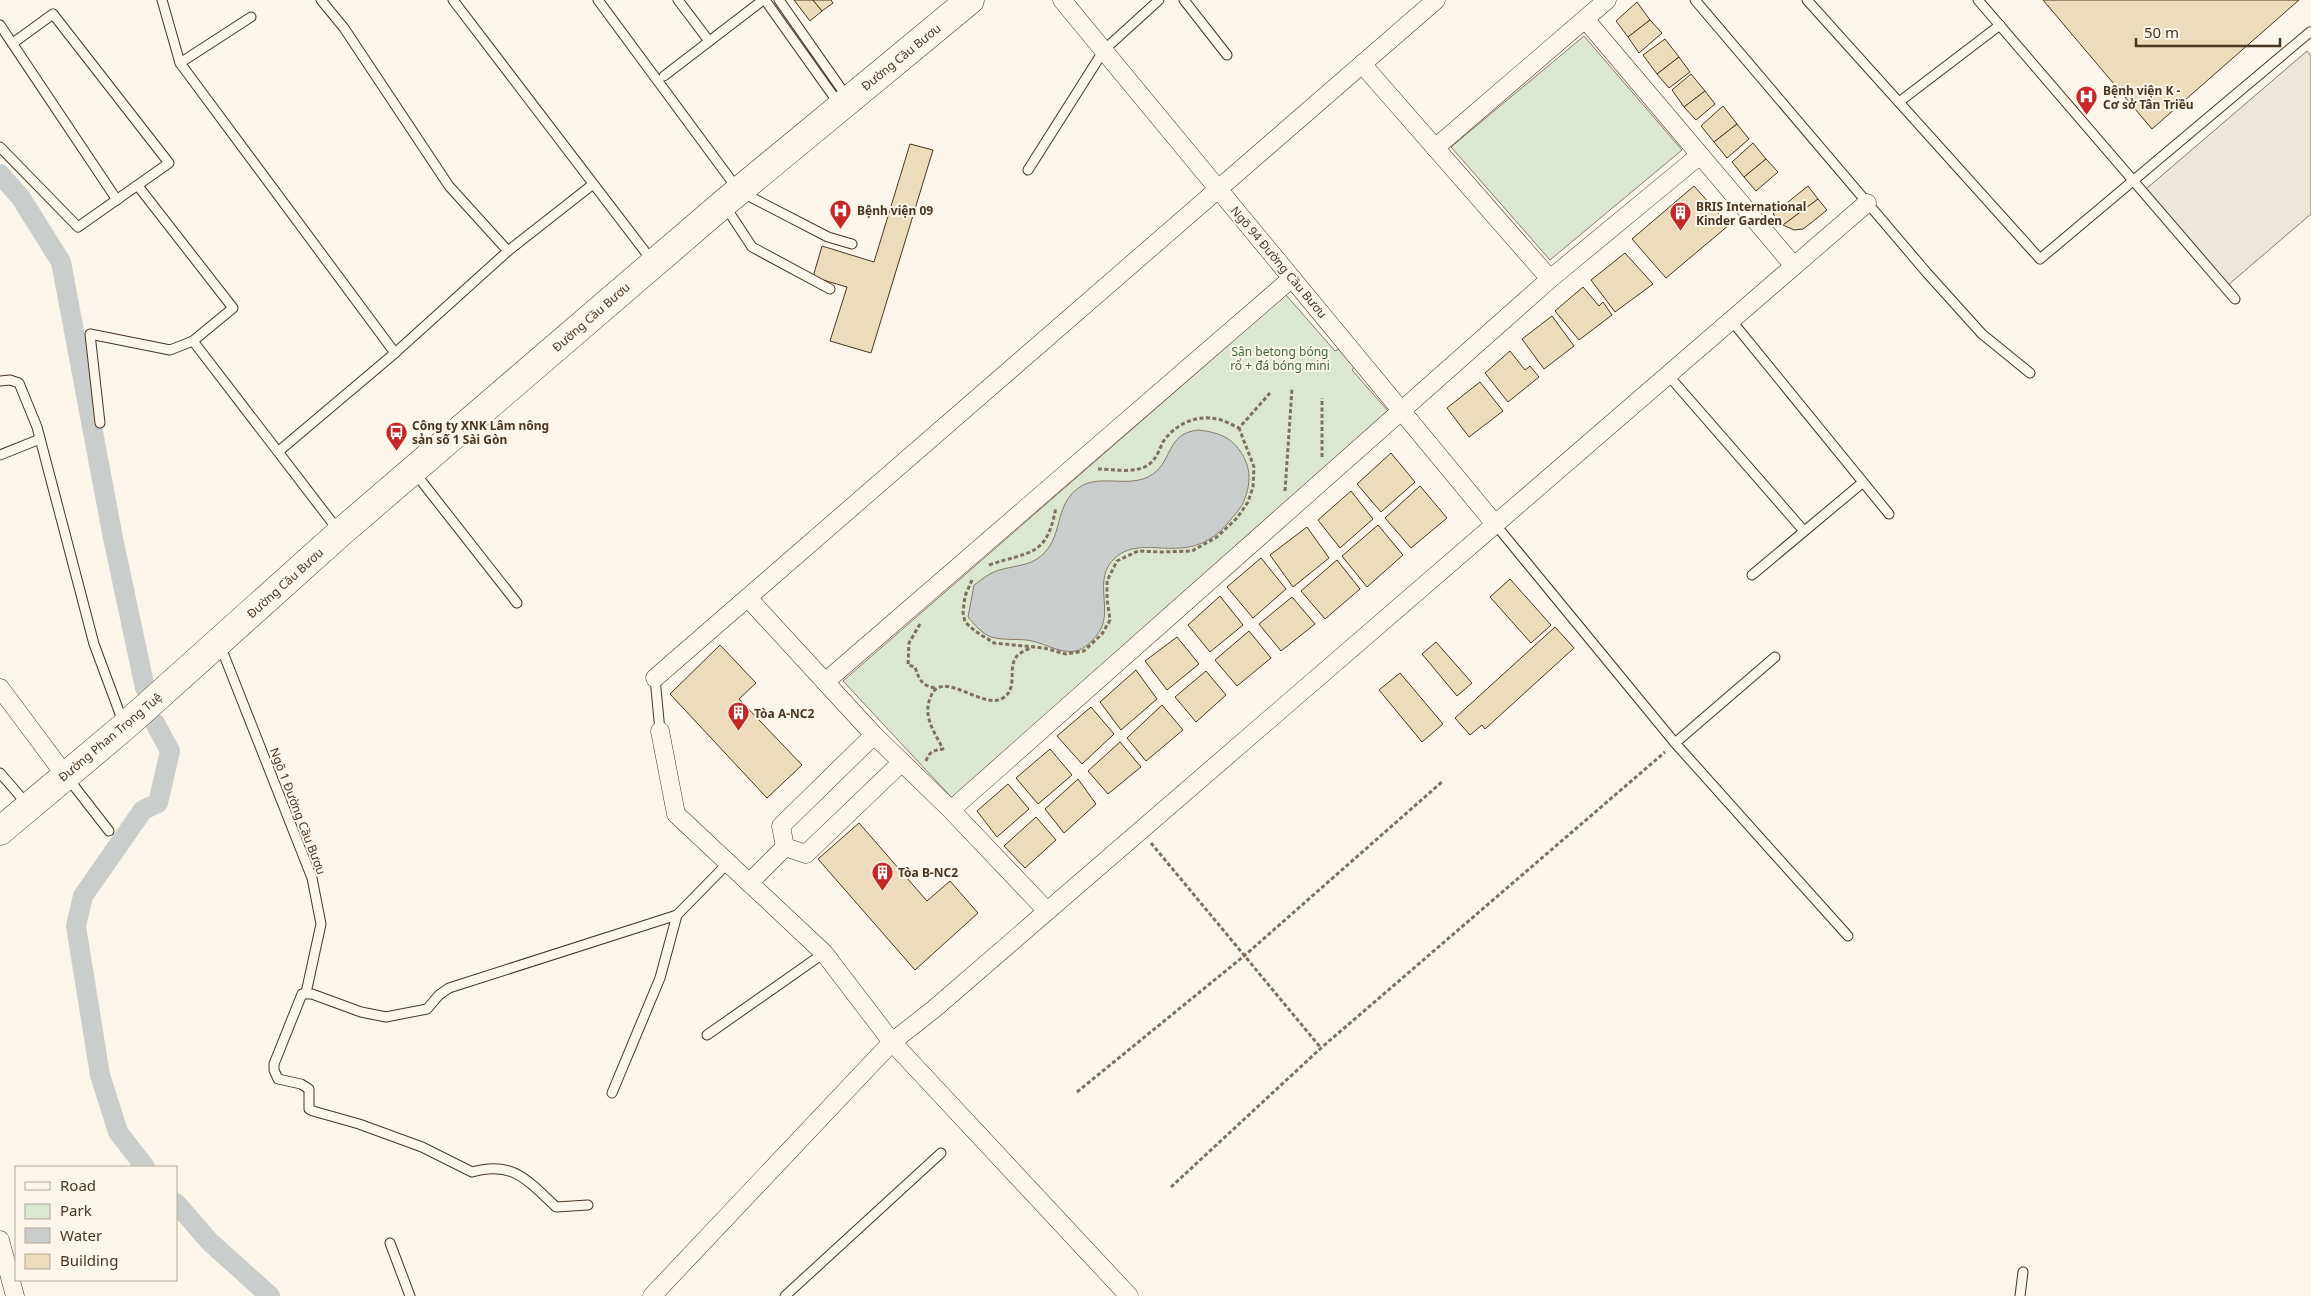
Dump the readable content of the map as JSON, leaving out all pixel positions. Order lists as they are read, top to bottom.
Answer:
{
  "streets": {
    "main road": ["Đường Cầu Bươu", "Đường Phan Trọng Tuệ"],
    "street": ["Ngõ 94 Đường Cầu Bươu"],
    "lane": ["Ngõ 1 Đường Cầu Bươu"]
  },
  "crossings": [
    ["Đường Cầu Bươu", "Đường Phan Trọng Tuệ"],
    ["Đường Cầu Bươu", "Ngõ 1 Đường Cầu Bươu"],
    ["Đường Phan Trọng Tuệ", "Ngõ 1 Đường Cầu Bươu"]
  ],
  "parks": ["Sân betong bóng rổ + đá bóng mini"],
  "places": {
    "hospital": ["Bệnh viện K - Cơ sở Tân Triều", "Bệnh viện 09"],
    "building": ["BRIS International Kinder Garden", "Tòa A-NC2", "Tòa B-NC2"],
    "bus stop": ["Công ty XNK Lâm nông sản số 1 Sài Gòn"]
  },
  "legend": [
    "Road",
    "Park",
    "Water",
    "Building"
  ],
  "scale_bar": "50 m"
}
